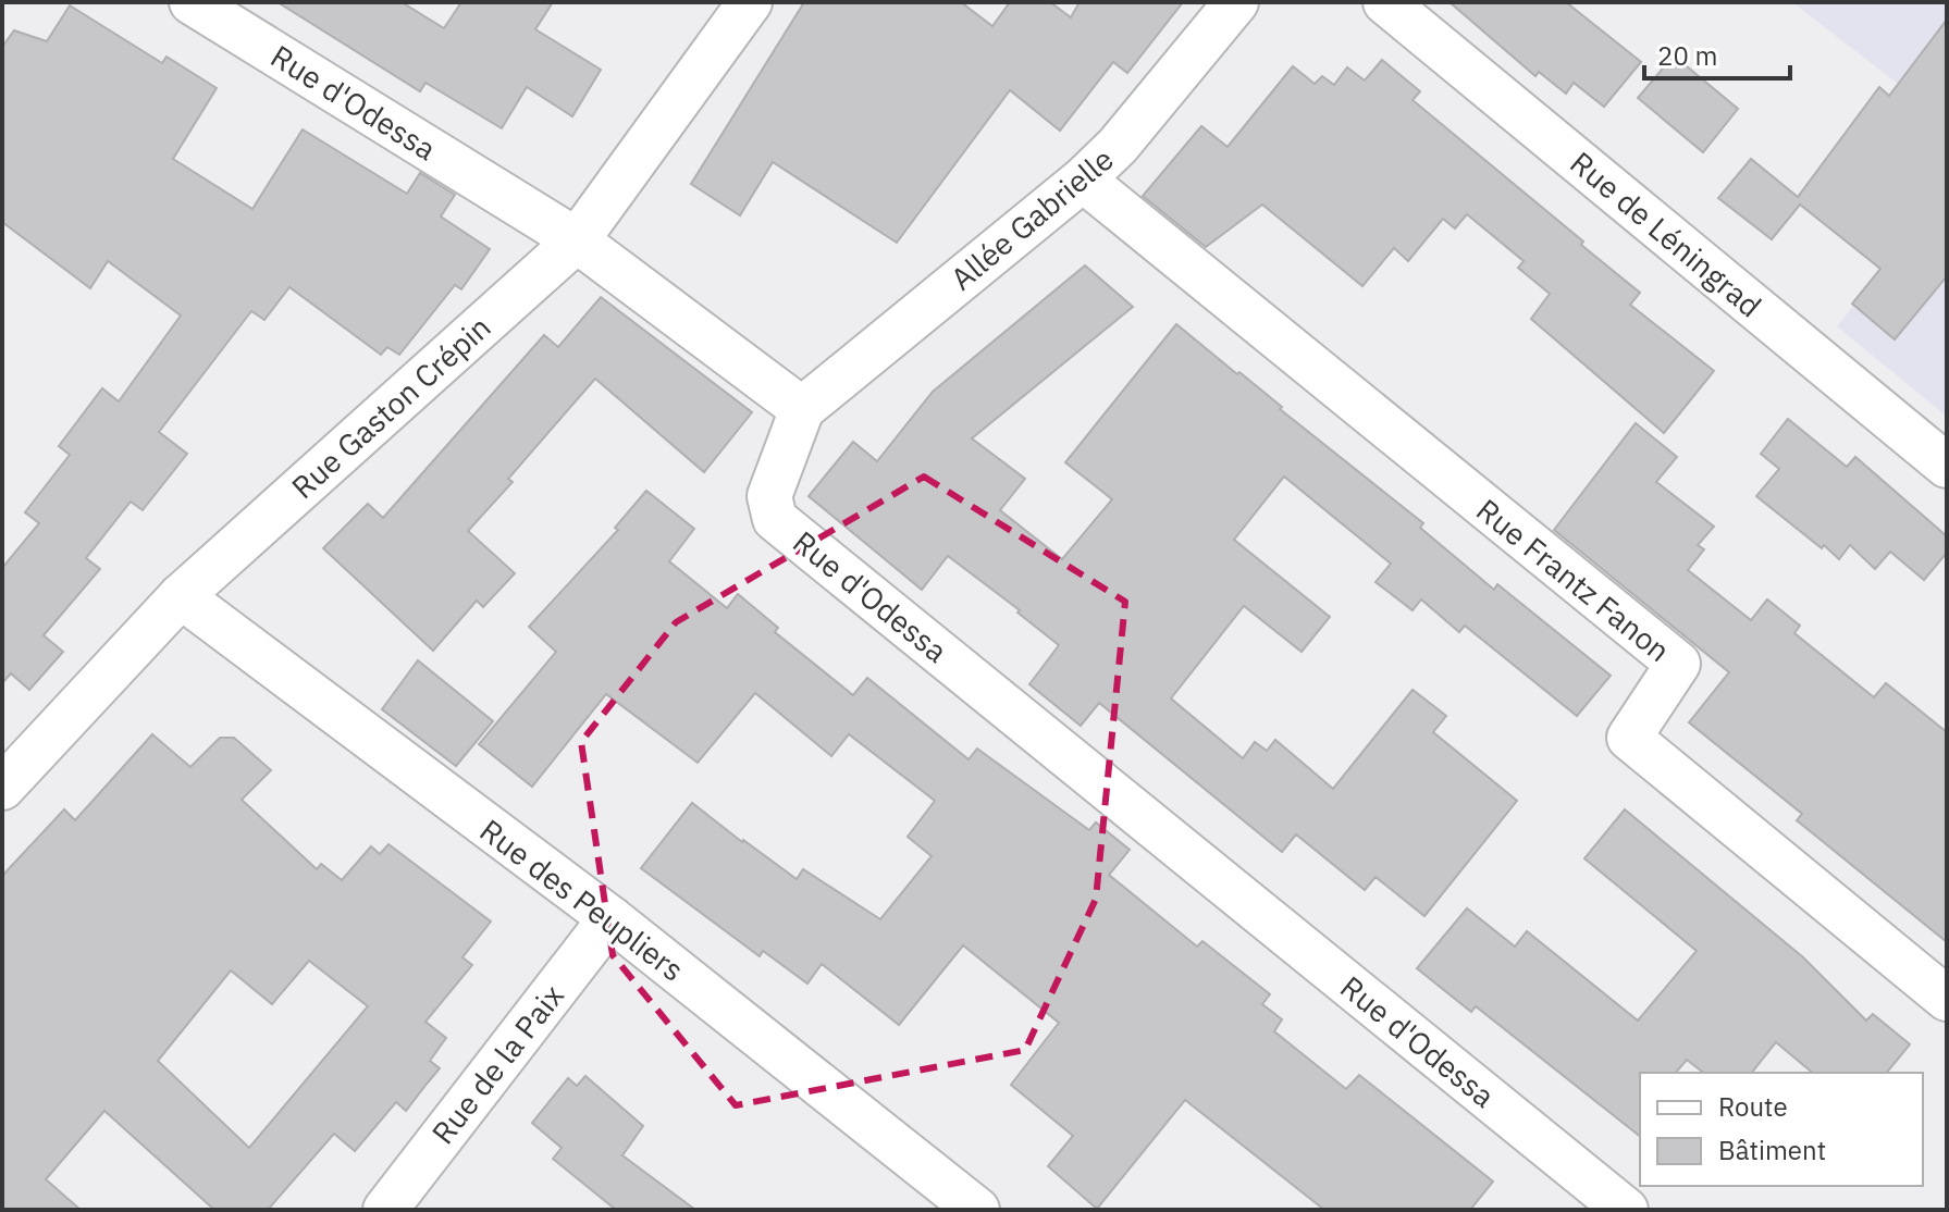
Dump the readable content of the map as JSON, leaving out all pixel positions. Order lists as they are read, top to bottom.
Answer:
{
  "streets": {
    "street": [
      "Rue d'Odessa",
      "Allée Gabrielle",
      "Rue de Léningrad",
      "Rue Gaston Crépin",
      "Rue Frantz Fanon",
      "Rue des Peupliers",
      "Rue de la Paix"
    ]
  },
  "crossings": [
    ["Rue d'Odessa", "Allée Gabrielle"],
    ["Rue d'Odessa", "Rue Gaston Crépin"],
    ["Allée Gabrielle", "Rue Frantz Fanon"],
    ["Rue Gaston Crépin", "Rue des Peupliers"],
    ["Rue des Peupliers", "Rue de la Paix"]
  ],
  "legend": ["Route", "Bâtiment"],
  "scale_bar": "20 m"
}
